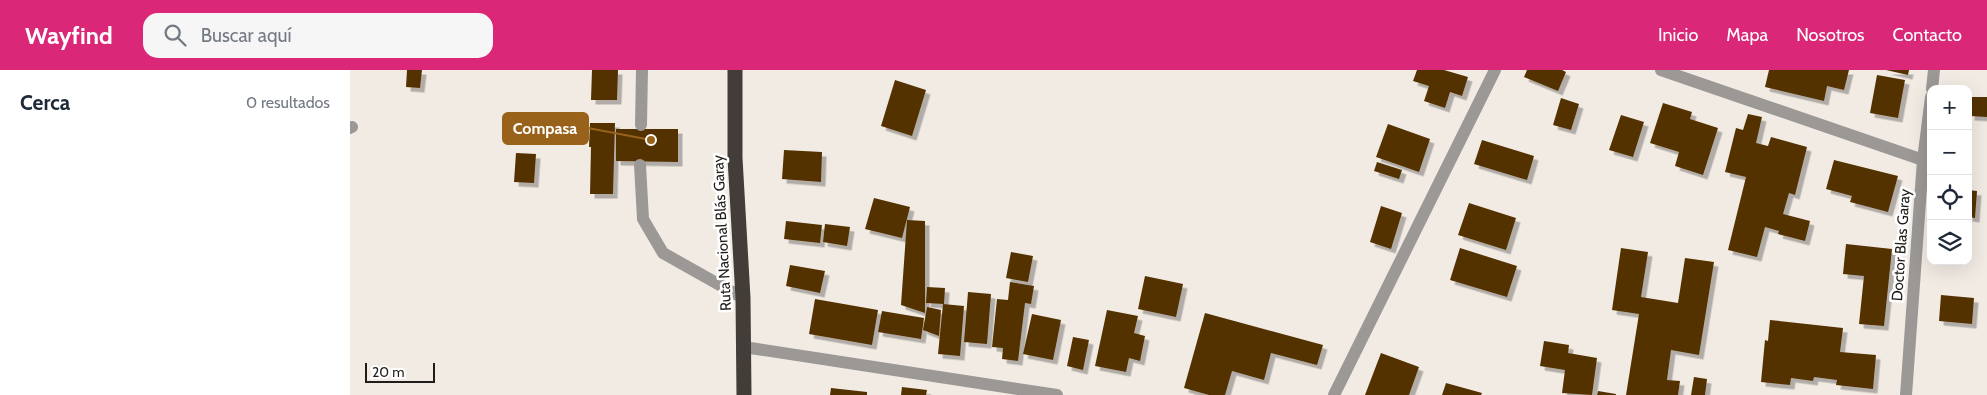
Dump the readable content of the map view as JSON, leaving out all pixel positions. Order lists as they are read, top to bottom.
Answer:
{
  "streets": {
    "highway": ["Ruta Nacional Blás Garay"],
    "street": ["Doctor Blas Garay"]
  },
  "places": ["Compasa"],
  "scale_bar": "20 m",
  "page": {
    "header": "Wayfind",
    "search": "Buscar aquí",
    "nav": [
      "Inicio",
      "Mapa",
      "Nosotros",
      "Contacto"
    ],
    "heading": ["Cerca", "0 resultados"],
    "map_buttons": ["+", "−"],
    "scale": "20 m"
  }
}
